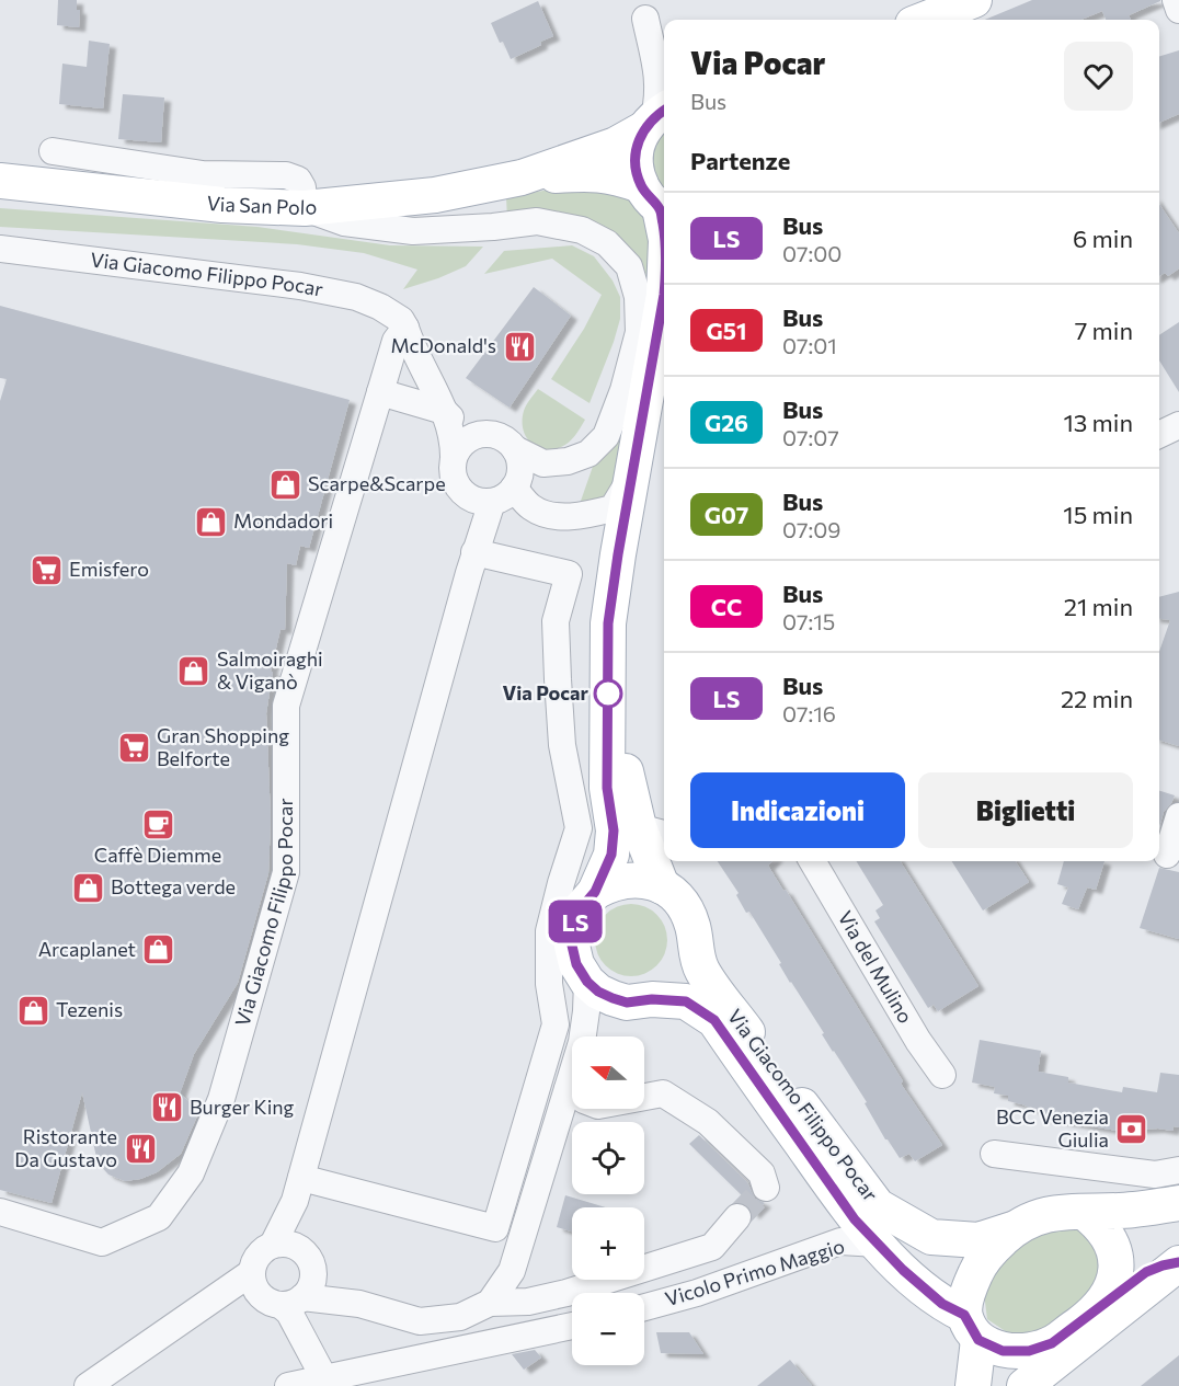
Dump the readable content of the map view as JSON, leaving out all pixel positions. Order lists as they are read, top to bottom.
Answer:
{
  "streets": {
    "main road": ["Via San Polo", "Via Giacomo Filippo Pocar"],
    "street": ["Via del Mulino", "Vicolo Primo Maggio"]
  },
  "crossings": [
    ["Via Giacomo Filippo Pocar", "Vicolo Primo Maggio"]
  ],
  "places": {
    "restaurant": ["McDonald's", "Burger King", "Ristorante Da Gustavo"],
    "shop": [
      "Scarpe&Scarpe",
      "Mondadori",
      "Salmoiraghi & Viganò",
      "Bottega verde",
      "Arcaplanet",
      "Tezenis"
    ],
    "supermarket": ["Emisfero", "Gran Shopping Belforte"],
    "other": ["Via Pocar"],
    "cafe": ["Caffè Diemme"],
    "bank": ["BCC Venezia Giulia"]
  },
  "lines": ["bus line LS"],
  "north": "left",
  "page": {
    "on_map": "LS",
    "heading": [
      ["Via Pocar", "Bus"],
      "Partenze"
    ],
    "list": [
      {
        "mark": "LS",
        "name": "Bus",
        "note": "07:00",
        "value": "6 min"
      },
      {
        "mark": "G51",
        "name": "Bus",
        "note": "07:01",
        "value": "7 min"
      },
      {
        "mark": "G26",
        "name": "Bus",
        "note": "07:07",
        "value": "13 min"
      },
      {
        "mark": "G07",
        "name": "Bus",
        "note": "07:09",
        "value": "15 min"
      },
      {
        "mark": "CC",
        "name": "Bus",
        "note": "07:15",
        "value": "21 min"
      },
      {
        "mark": "LS",
        "name": "Bus",
        "note": "07:16",
        "value": "22 min"
      }
    ],
    "buttons": ["Indicazioni", "Biglietti"],
    "map_buttons": ["+", "−"]
  }
}
